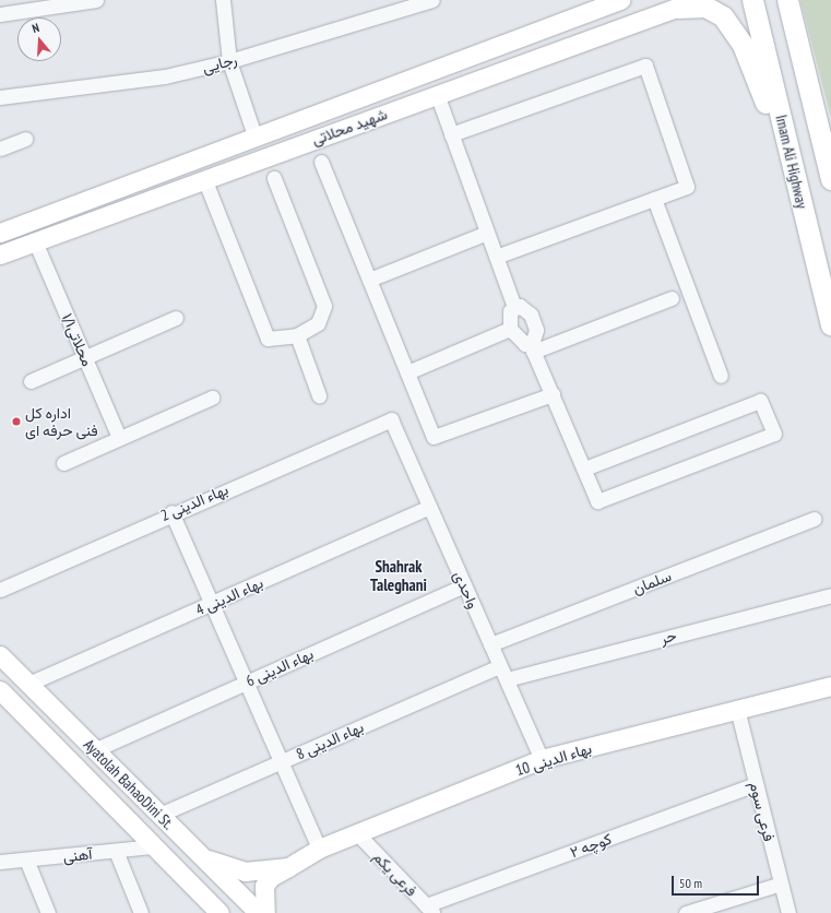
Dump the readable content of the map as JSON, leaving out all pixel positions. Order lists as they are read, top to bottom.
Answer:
{
  "streets": {
    "highway": ["Imam Ali Highway"],
    "main road": ["شهید محلاتی", "بهاء الدینی 10", "Ayatolah BahaoDini St."],
    "street": [
      "رجایی",
      "محلاتی۱/۱",
      "بهاء الدینی 2",
      "سلمان",
      "واحدی",
      "بهاء الدینی 4",
      "حر",
      "بهاء الدینی 6",
      "بهاء الدینی 8",
      "فرعی سوم",
      "کوچه ۲",
      "آهنی",
      "فرعی یکم"
    ]
  },
  "crossings": [
    ["شهید محلاتی", "محلاتی۱/۱"],
    ["بهاء الدینی 2", "واحدی"],
    ["سلمان", "واحدی"],
    ["واحدی", "بهاء الدینی 4"],
    ["واحدی", "حر"],
    ["واحدی", "بهاء الدینی 6"],
    ["واحدی", "بهاء الدینی 8"],
    ["واحدی", "بهاء الدینی 10"],
    ["بهاء الدینی 4", "Ayatolah BahaoDini St."],
    ["بهاء الدینی 6", "Ayatolah BahaoDini St."],
    ["بهاء الدینی 8", "Ayatolah BahaoDini St."],
    ["بهاء الدینی 10", "فرعی سوم"],
    ["بهاء الدینی 10", "فرعی یکم"],
    ["Ayatolah BahaoDini St.", "آهنی"],
    ["فرعی سوم", "کوچه ۲"],
    ["کوچه ۲", "فرعی یکم"]
  ],
  "districts": ["Shahrak Taleghani"],
  "places": ["اداره کل فنی حرفه ای"],
  "scale_bar": "50 m",
  "north": "top"
}
